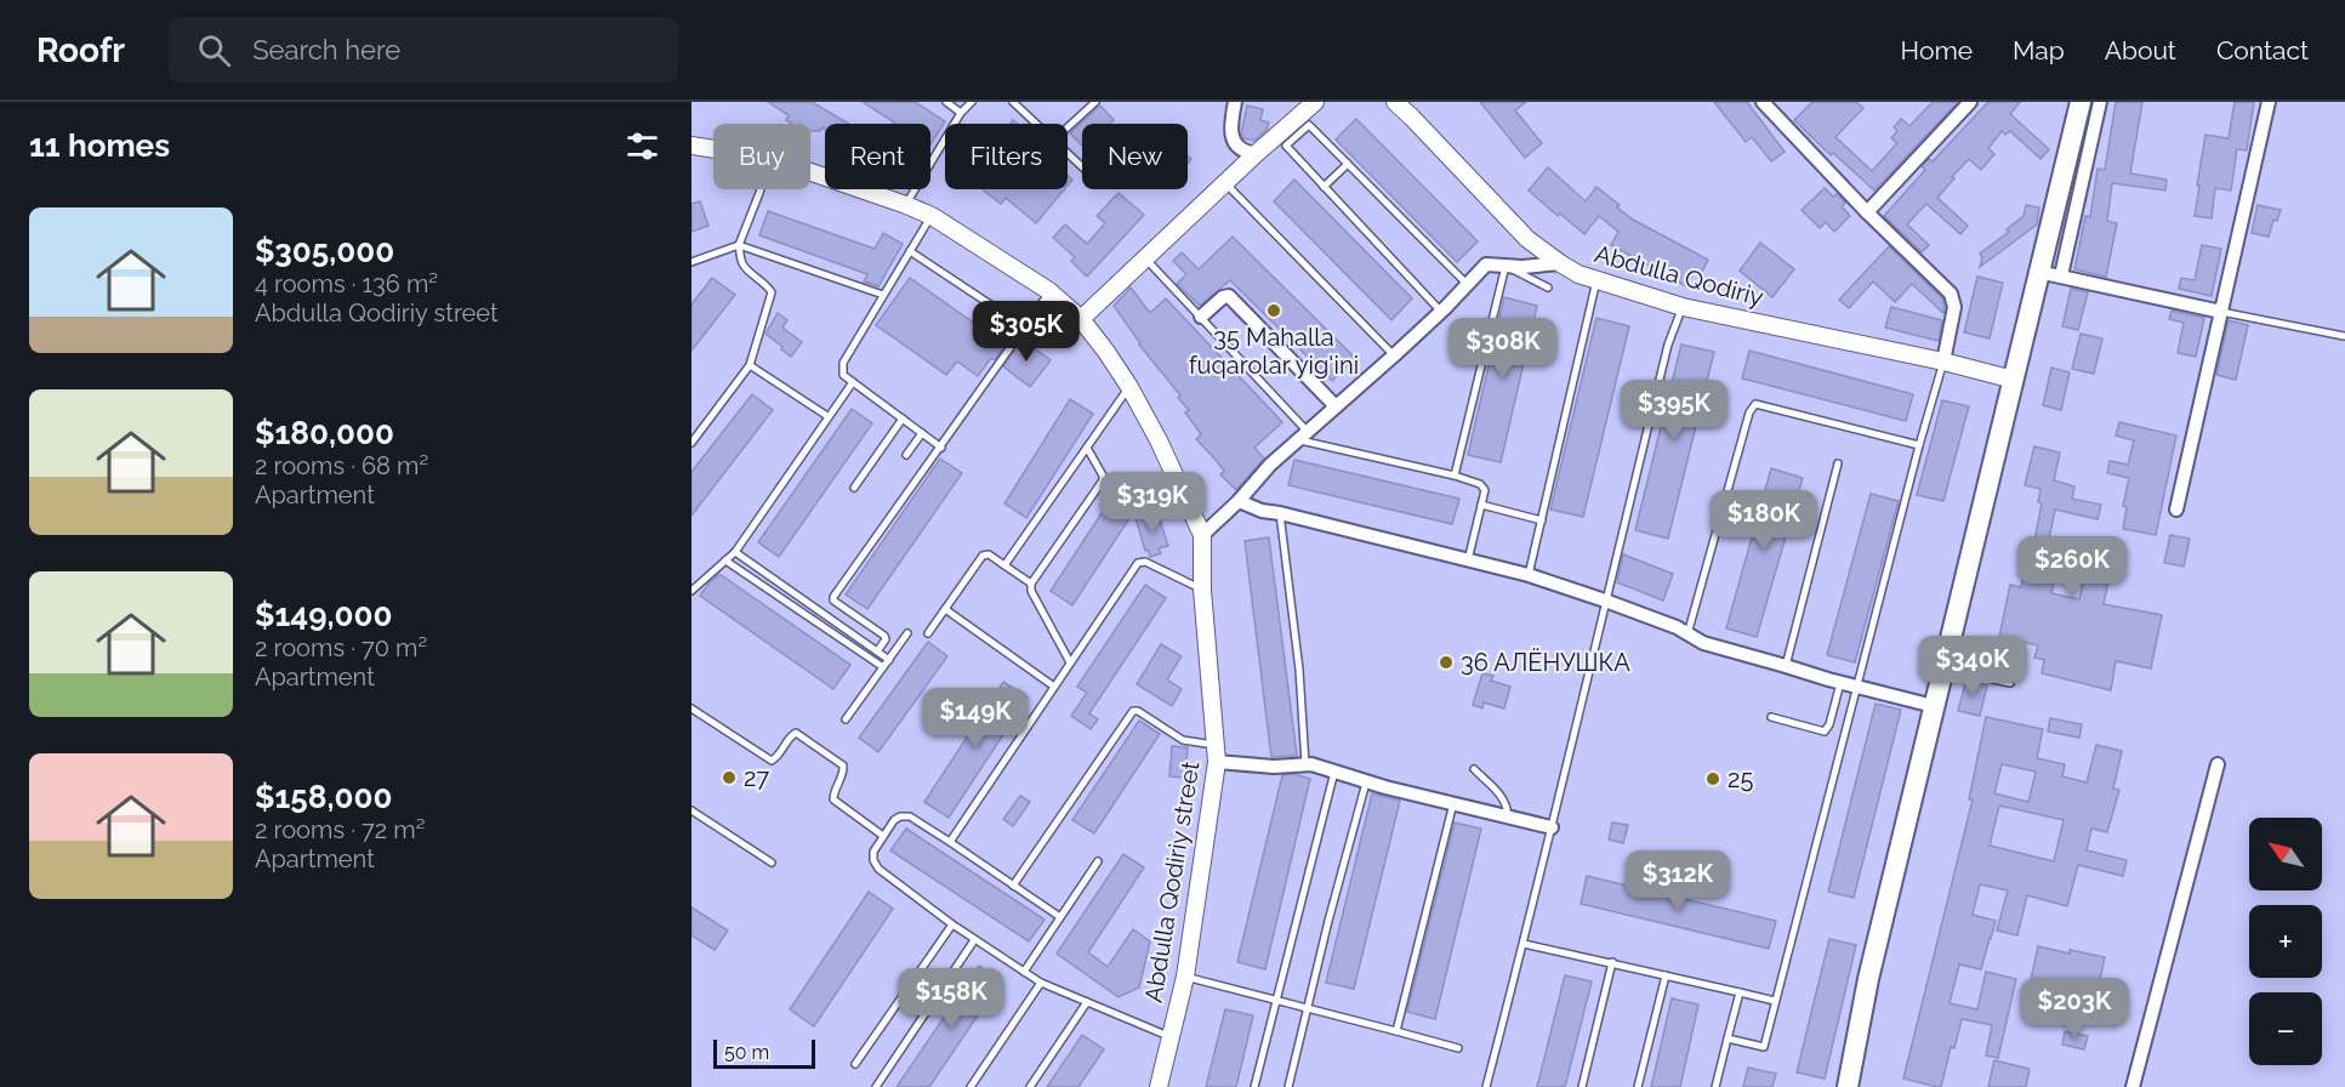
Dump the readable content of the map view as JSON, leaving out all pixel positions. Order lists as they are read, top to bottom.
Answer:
{
  "streets": {
    "street": ["Abdulla Qodiriy", "Abdulla Qodiriy street"]
  },
  "places": [
    "35 Mahalla fuqarolar yig'ini",
    "36 АЛЁНУШКА",
    "27",
    "25"
  ],
  "scale_bar": "50 m",
  "north": "top left",
  "page": {
    "header": "Roofr",
    "search": "Search here",
    "nav": [
      "Home",
      "Map",
      "About",
      "Contact"
    ],
    "heading": "11 homes",
    "chip": [
      "Buy",
      "Rent",
      "Filters",
      "New"
    ],
    "list": [
      {
        "name": "$305,000",
        "note": "4 rooms · 136 m² · Abdulla Qodiriy street"
      },
      {
        "name": "$180,000",
        "note": "2 rooms · 68 m² · Apartment"
      },
      {
        "name": "$149,000",
        "note": "2 rooms · 70 m² · Apartment"
      },
      {
        "name": "$158,000",
        "note": "2 rooms · 72 m² · Apartment"
      }
    ],
    "price": [
      "$305K",
      "$308K",
      "$395K",
      "$319K",
      "$180K",
      "$260K",
      "$340K",
      "$149K",
      "$312K",
      "$158K",
      "$203K"
    ],
    "map_buttons": ["+", "−"],
    "scale": "50 m"
  }
}
